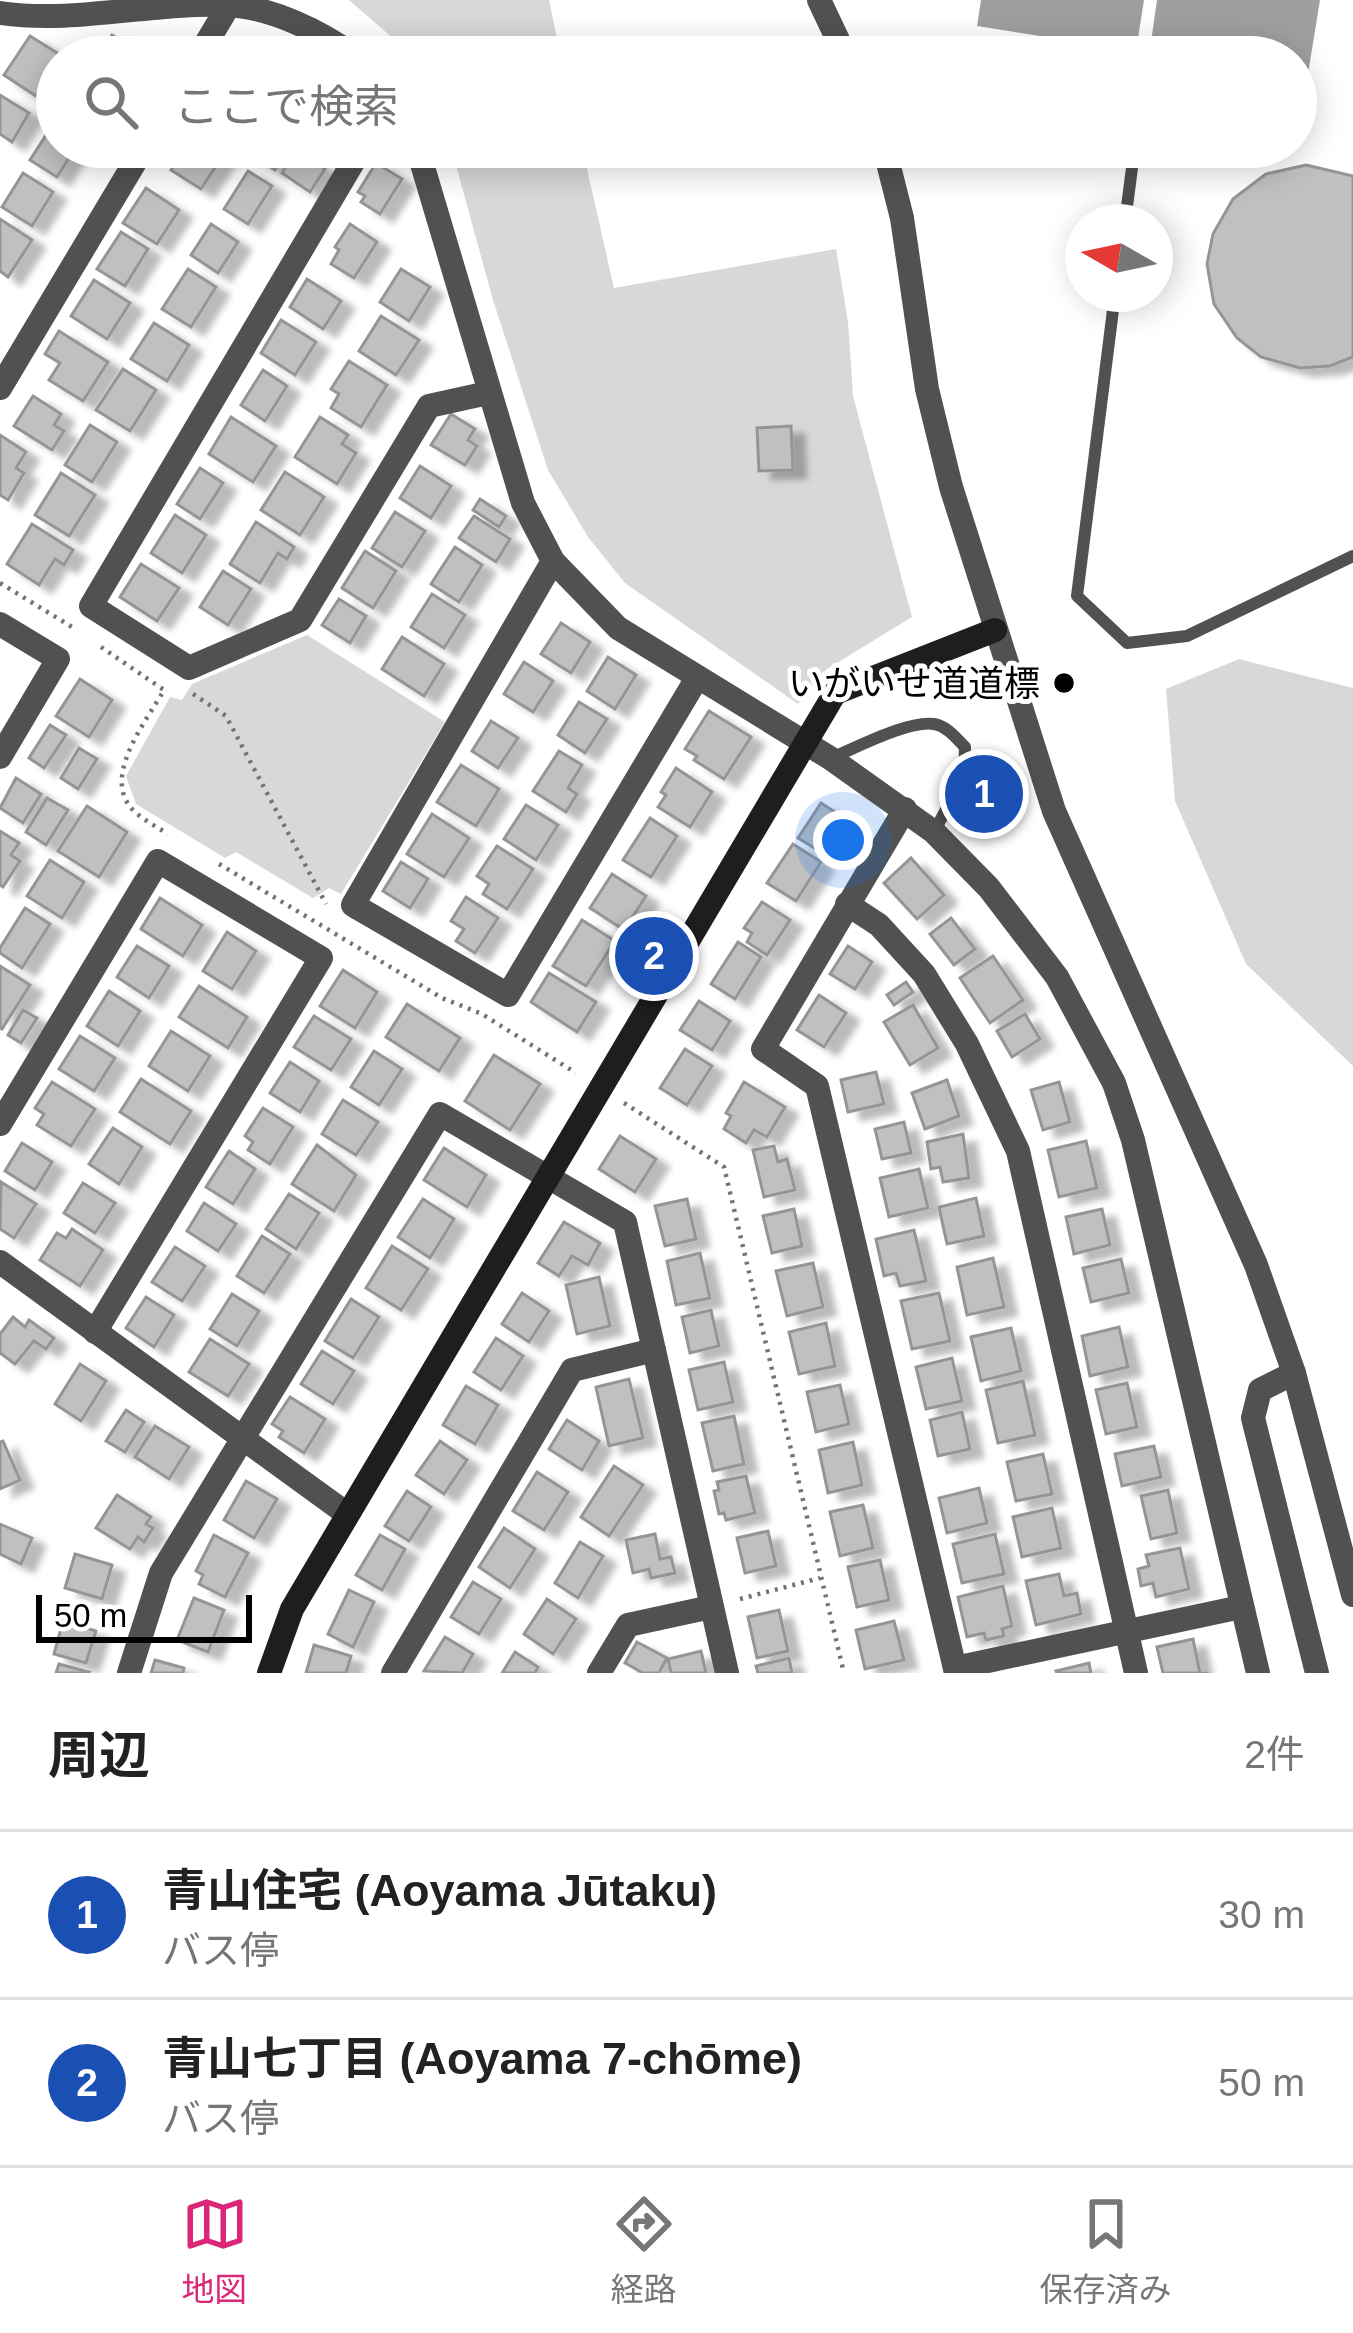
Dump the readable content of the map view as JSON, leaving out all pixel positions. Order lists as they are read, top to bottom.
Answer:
{
  "places": ["いがいせ道道標"],
  "scale_bar": "50 m",
  "north": "left",
  "page": {
    "search": "ここで検索",
    "pins": ["1", "2"],
    "scale": "50 m",
    "heading": ["周辺", "2件"],
    "list": [
      {
        "mark": "1",
        "name": "青山住宅 (Aoyama Jūtaku)",
        "note": "バス停",
        "value": "30 m"
      },
      {
        "mark": "2",
        "name": "青山七丁目 (Aoyama 7-chōme)",
        "note": "バス停",
        "value": "50 m"
      }
    ],
    "nav": ["地図", "経路", "保存済み"]
  }
}
